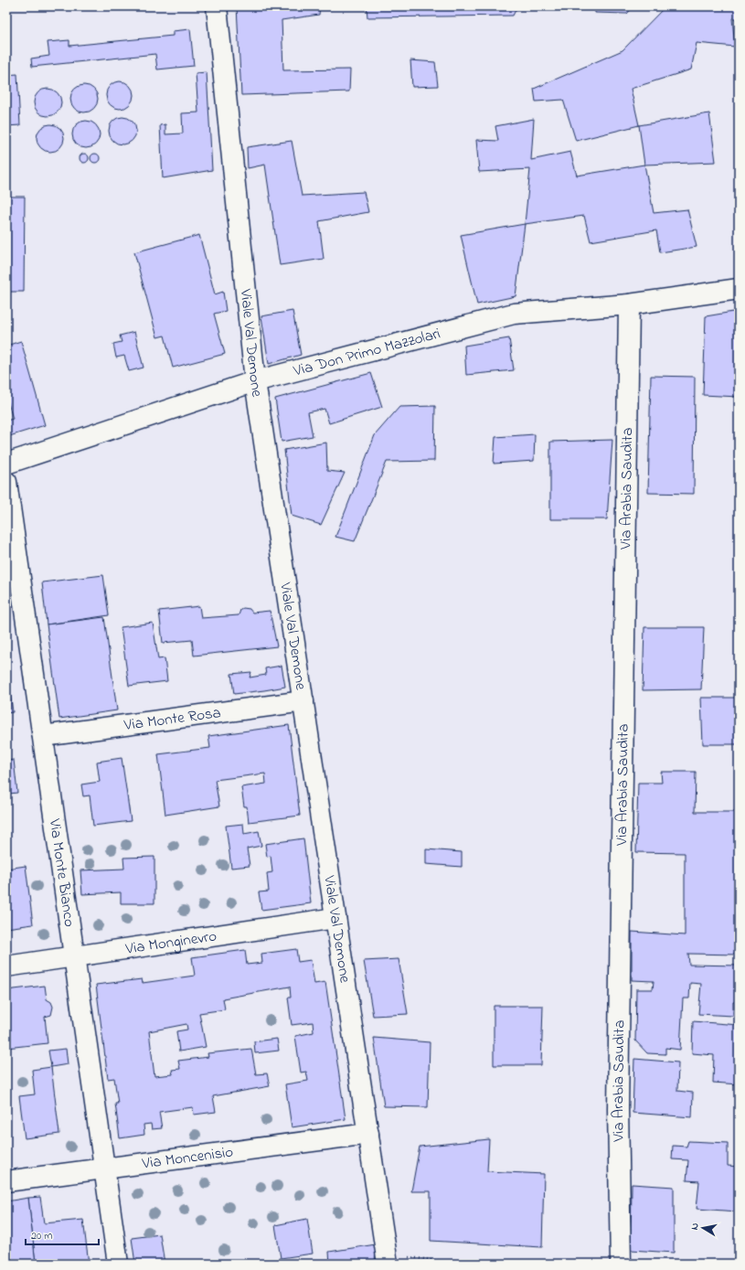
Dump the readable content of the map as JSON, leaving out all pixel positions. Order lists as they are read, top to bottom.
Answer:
{
  "streets": {
    "street": [
      "Viale Val Demone",
      "Via Don Primo Mazzolari",
      "Via Arabia Saudita",
      "Via Monte Rosa",
      "Via Monte Bianco",
      "Via Monginevro",
      "Via Moncenisio"
    ]
  },
  "crossings": [
    ["Viale Val Demone", "Via Don Primo Mazzolari"],
    ["Viale Val Demone", "Via Monte Rosa"],
    ["Viale Val Demone", "Via Monginevro"],
    ["Viale Val Demone", "Via Moncenisio"],
    ["Via Don Primo Mazzolari", "Via Arabia Saudita"],
    ["Via Monte Rosa", "Via Monte Bianco"],
    ["Via Monte Bianco", "Via Monginevro"],
    ["Via Monte Bianco", "Via Moncenisio"]
  ],
  "scale_bar": "20 m",
  "north": "left"
}
